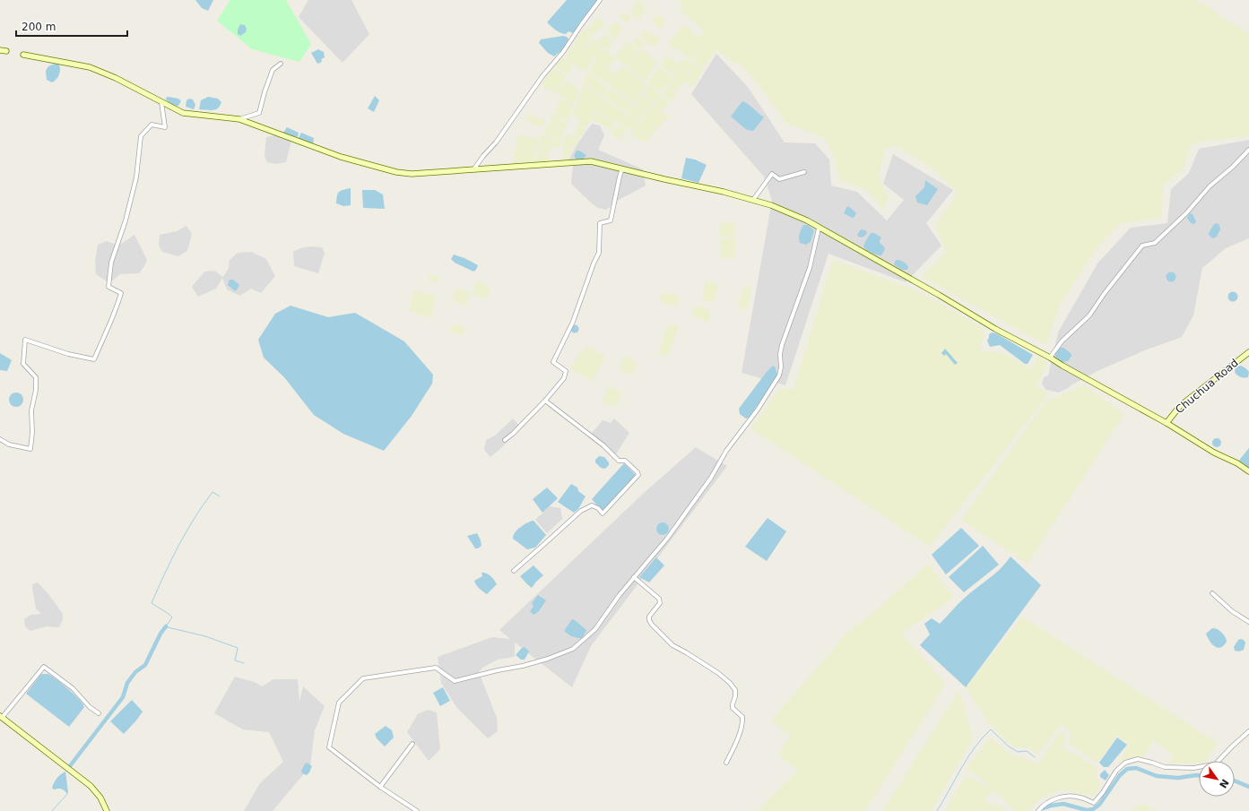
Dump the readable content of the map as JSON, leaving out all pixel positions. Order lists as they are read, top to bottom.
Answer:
{
  "streets": {
    "main road": ["Chuchua Road"]
  },
  "scale_bar": "200 m",
  "north": "bottom right"
}
